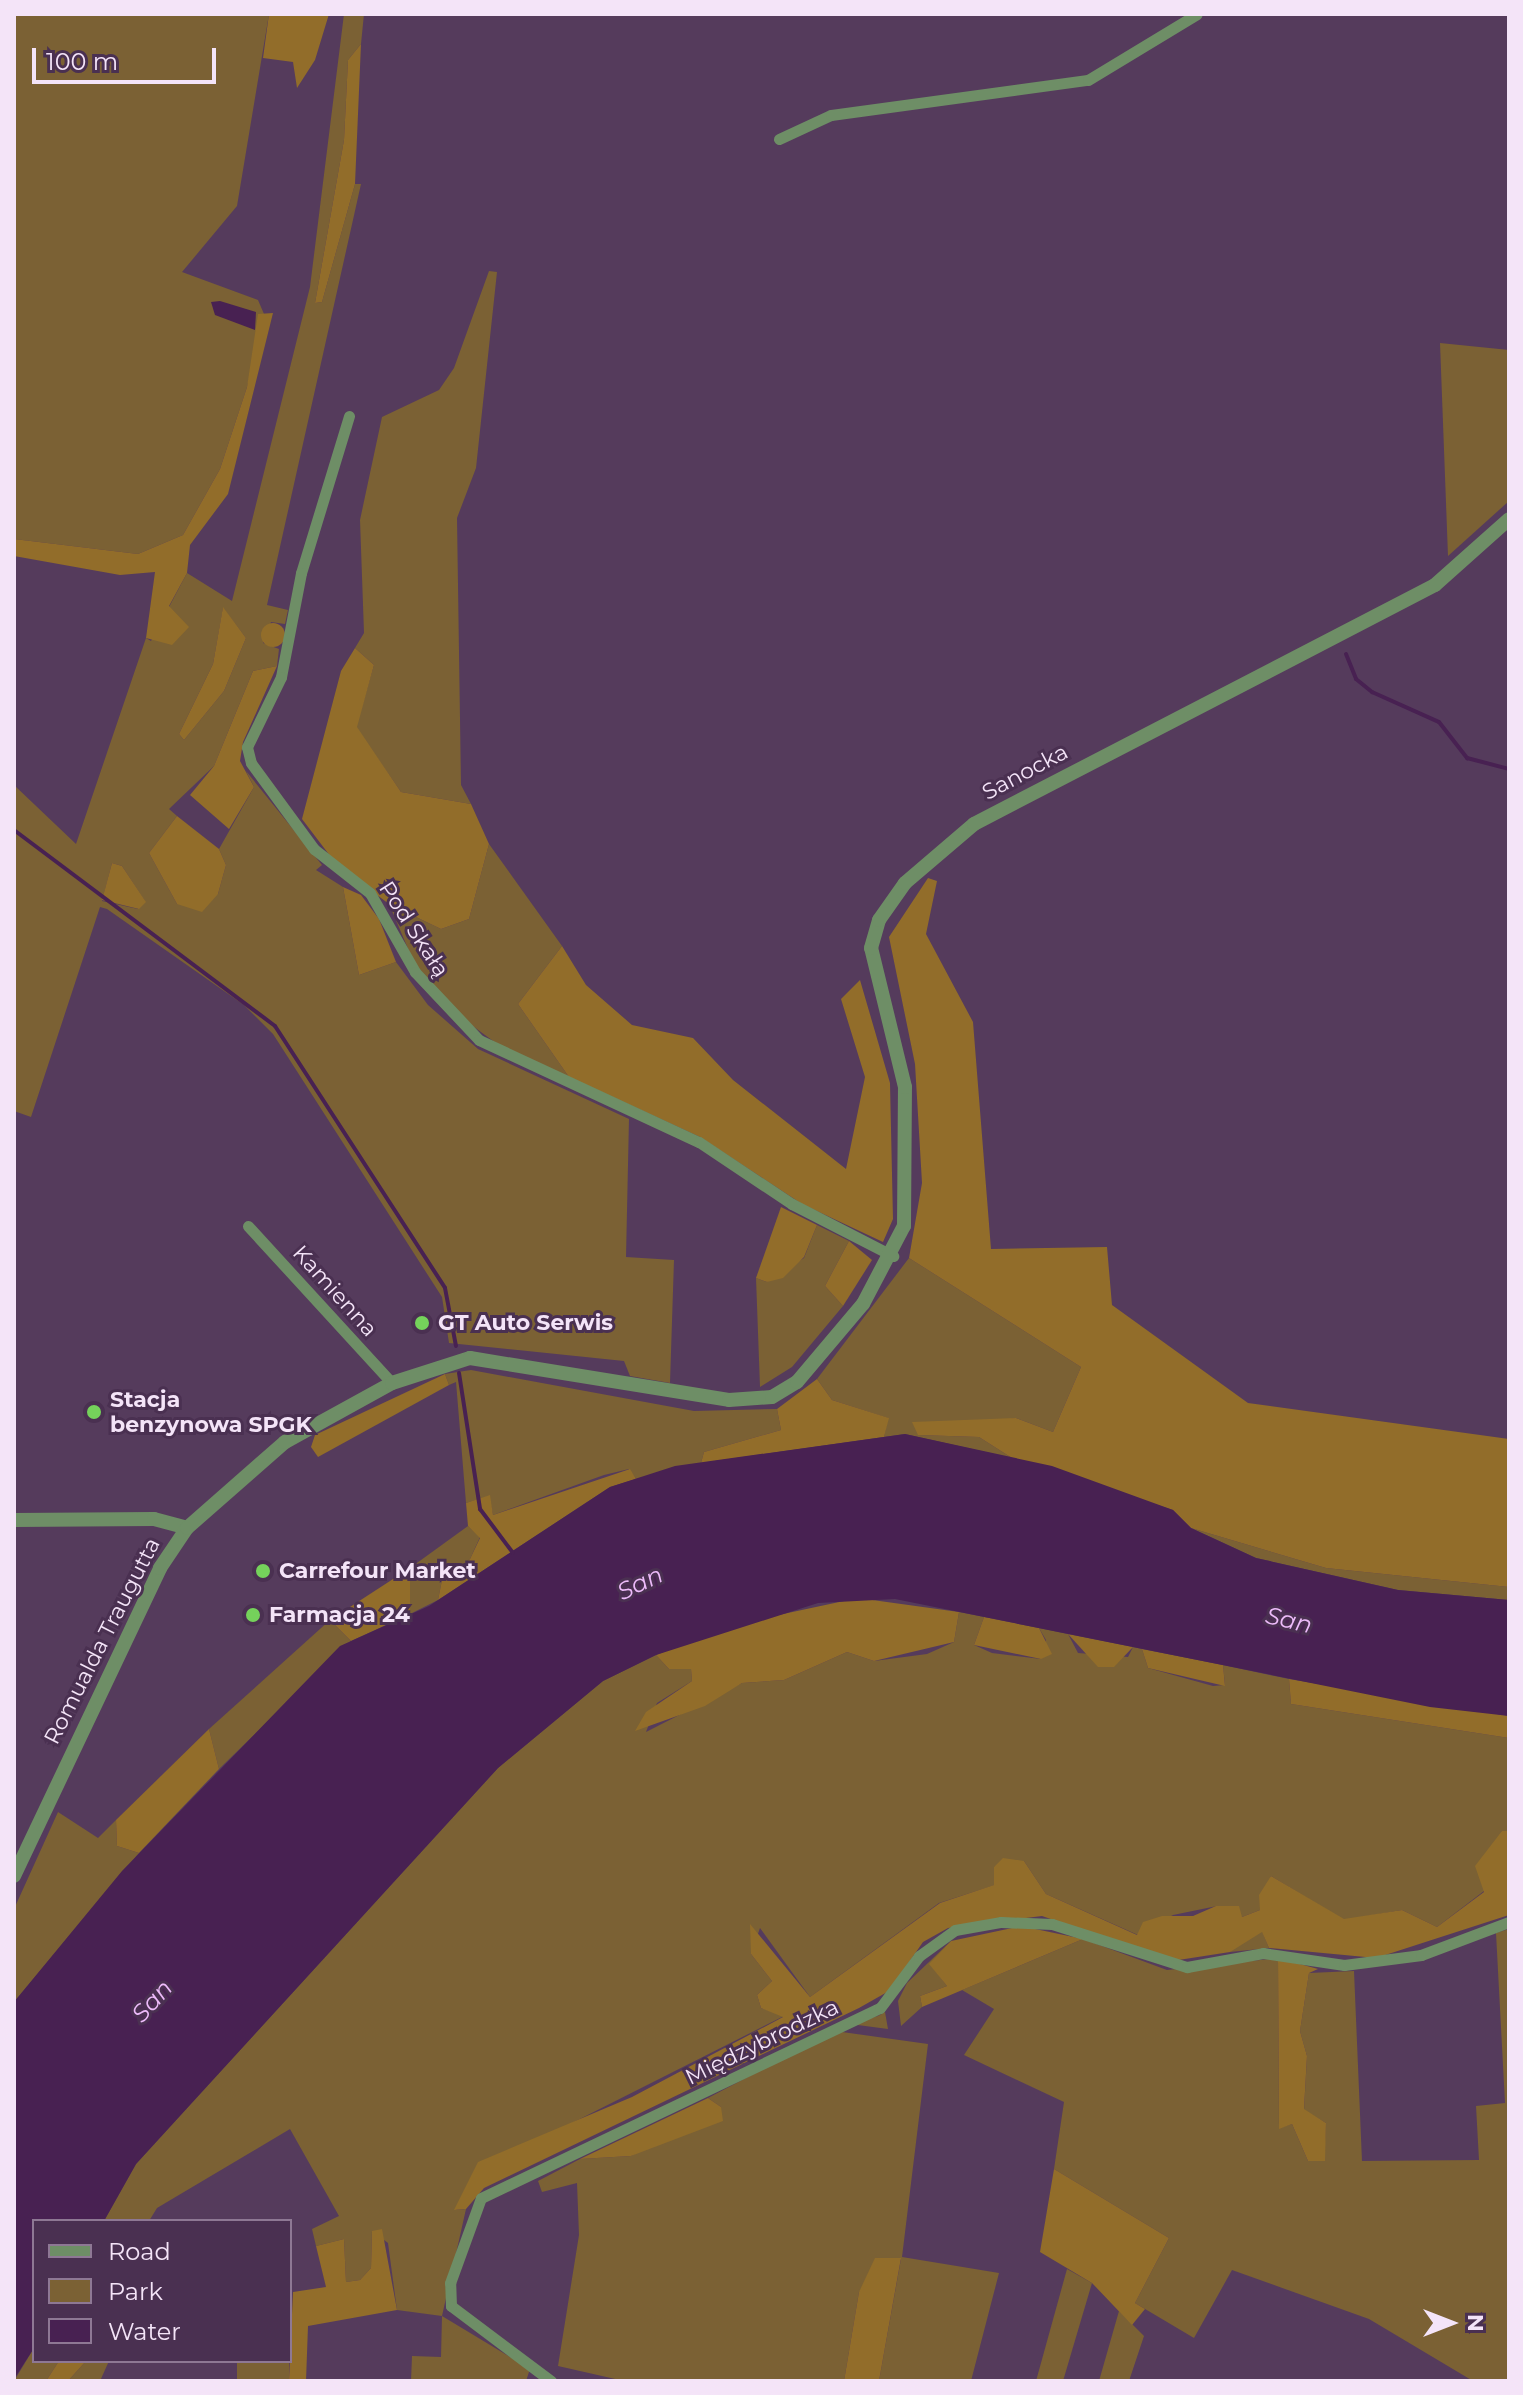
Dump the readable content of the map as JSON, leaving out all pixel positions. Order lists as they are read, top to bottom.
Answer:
{
  "streets": {
    "street": [
      "Sanocka",
      "Pod Skałą",
      "Kamienna",
      "Romualda Traugutta",
      "Międzybrodzka"
    ]
  },
  "crossings": [
    ["Sanocka", "Pod Skałą"],
    ["Sanocka", "Romualda Traugutta"],
    ["Pod Skałą", "Romualda Traugutta"],
    ["Kamienna", "Romualda Traugutta"]
  ],
  "water": ["San"],
  "places": [
    "GT Auto Serwis",
    "Stacja benzynowa SPGK",
    "Carrefour Market",
    "Farmacja 24"
  ],
  "legend": ["Road", "Park", "Water"],
  "scale_bar": "100 m",
  "north": "right"
}
